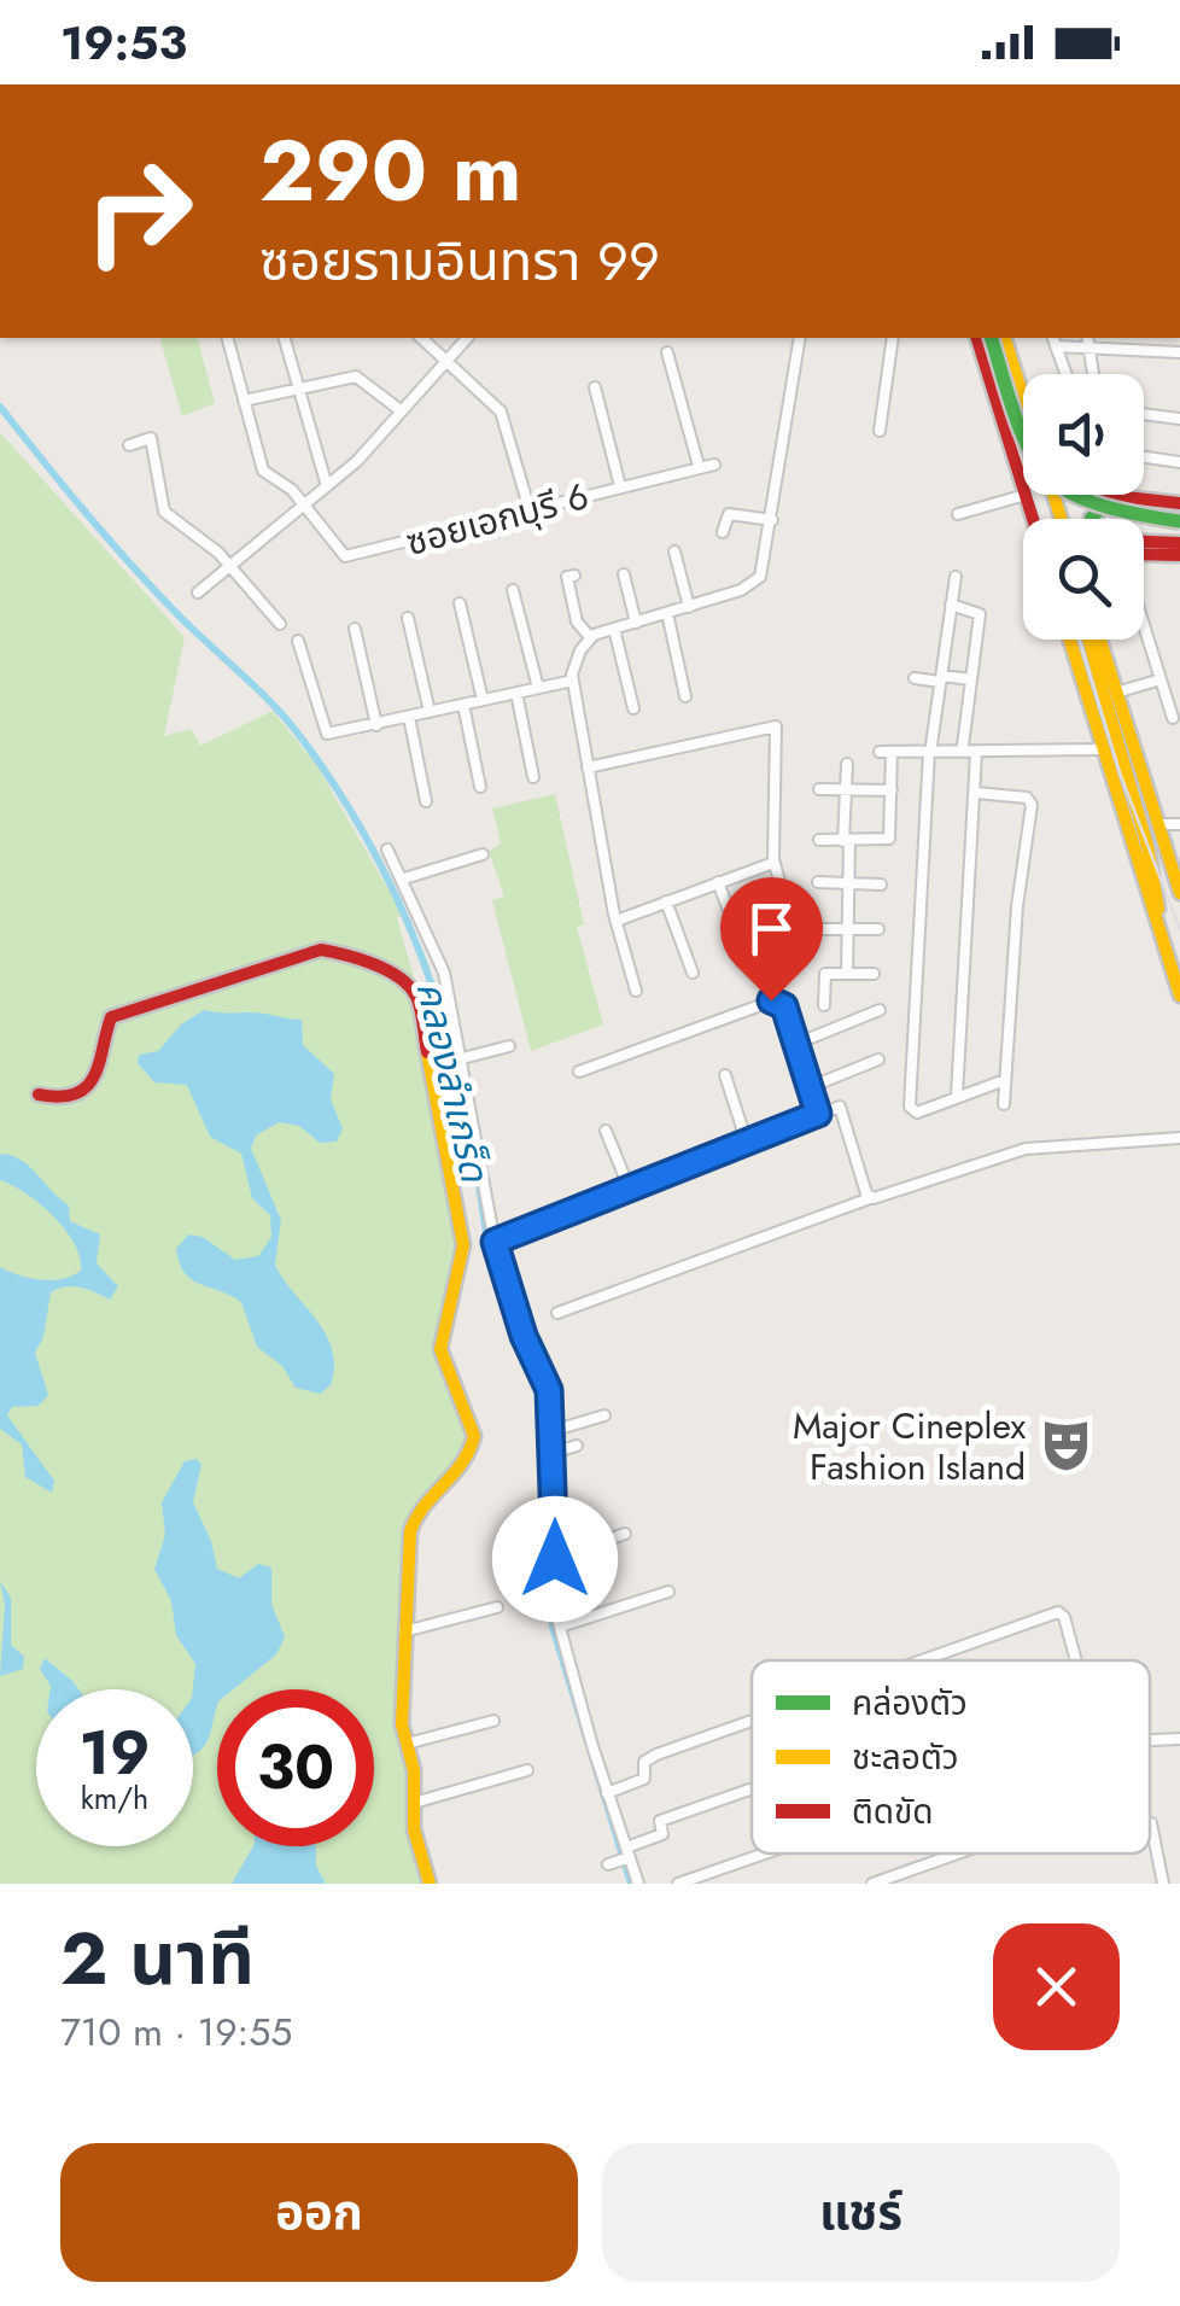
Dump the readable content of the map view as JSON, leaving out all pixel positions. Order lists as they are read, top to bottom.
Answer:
{
  "streets": {
    "street": ["ซอยเอกบุรี 6"]
  },
  "water": ["คลองลำเกร็ด"],
  "places": {
    "theatre": ["Major Cineplex Fashion Island"]
  },
  "legend": ["คล่องตัว", "ชะลอตัว", "ติดขัด"],
  "page": {
    "status": "19:53",
    "turn": ["290 m", "ซอยรามอินทรา 99"],
    "speed": "19 km/h",
    "limit": "30",
    "heading": ["2 นาที", "710 m · 19:55"],
    "buttons": ["ออก", "แชร์"]
  }
}
